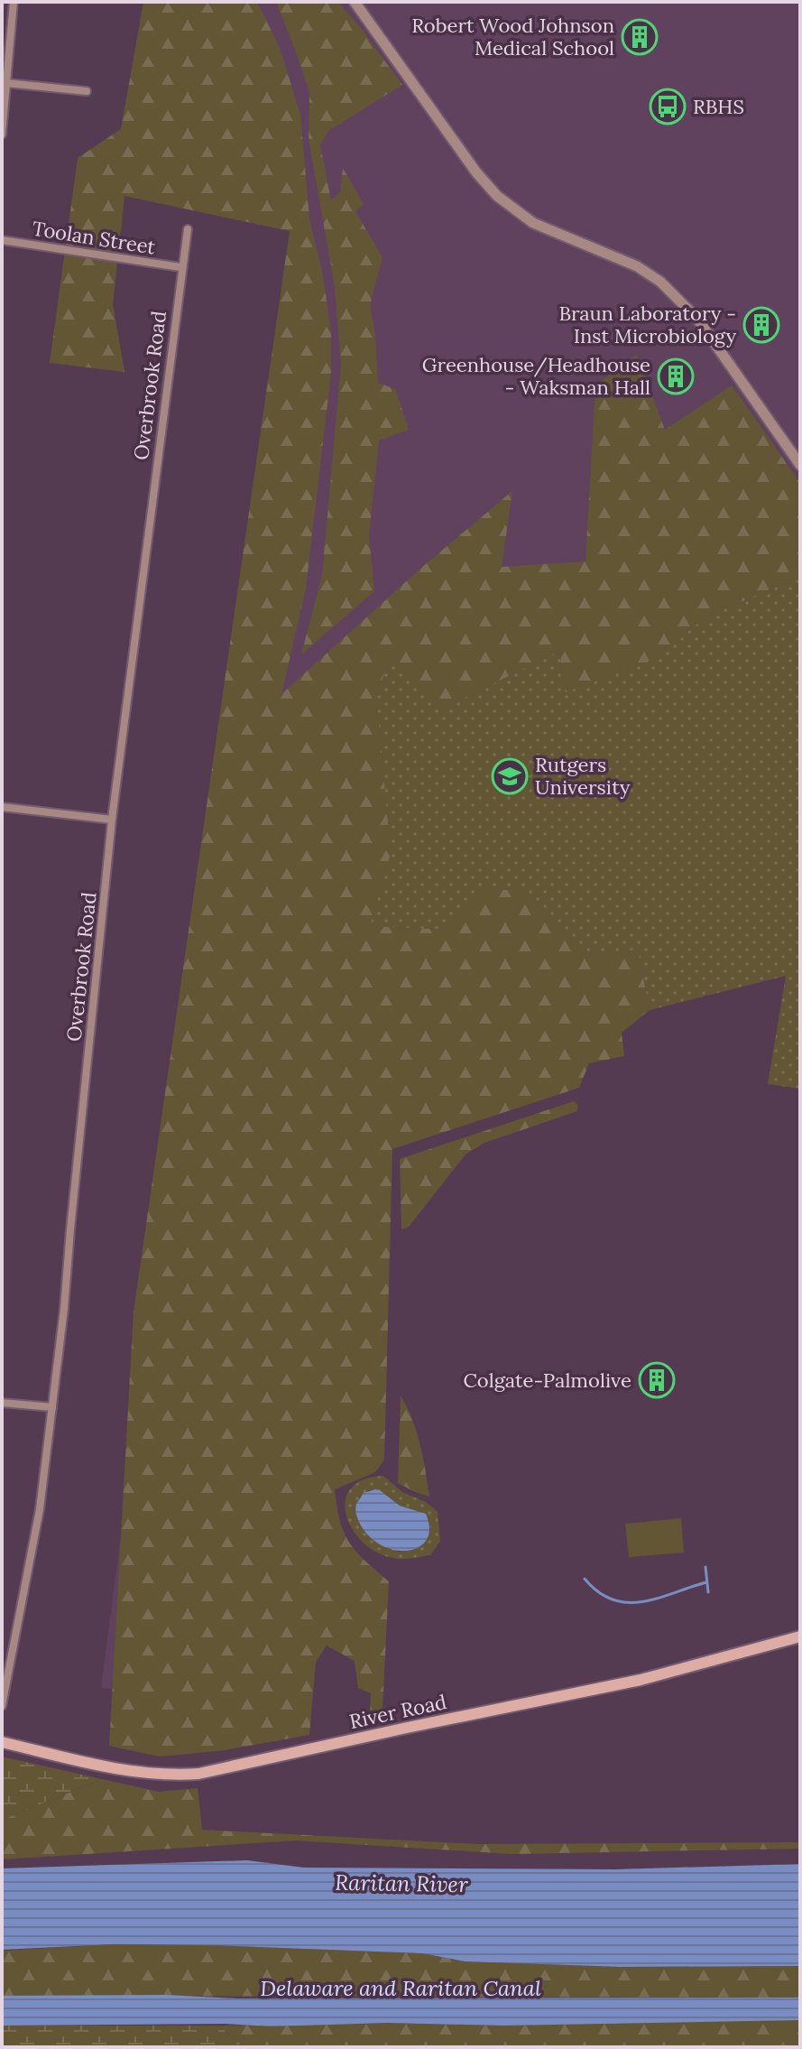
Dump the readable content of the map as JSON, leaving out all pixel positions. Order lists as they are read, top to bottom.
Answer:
{
  "streets": {
    "main road": ["River Road"],
    "street": ["Toolan Street", "Overbrook Road"]
  },
  "crossings": [
    ["Toolan Street", "Overbrook Road"]
  ],
  "water": ["Raritan River", "Delaware and Raritan Canal"],
  "places": {
    "building": [
      "Robert Wood Johnson Medical School",
      "Braun Laboratory - Inst Microbiology",
      "Greenhouse/Headhouse - Waksman Hall",
      "Colgate-Palmolive"
    ],
    "bus stop": ["RBHS"],
    "school or university": ["Rutgers University"]
  }
}
